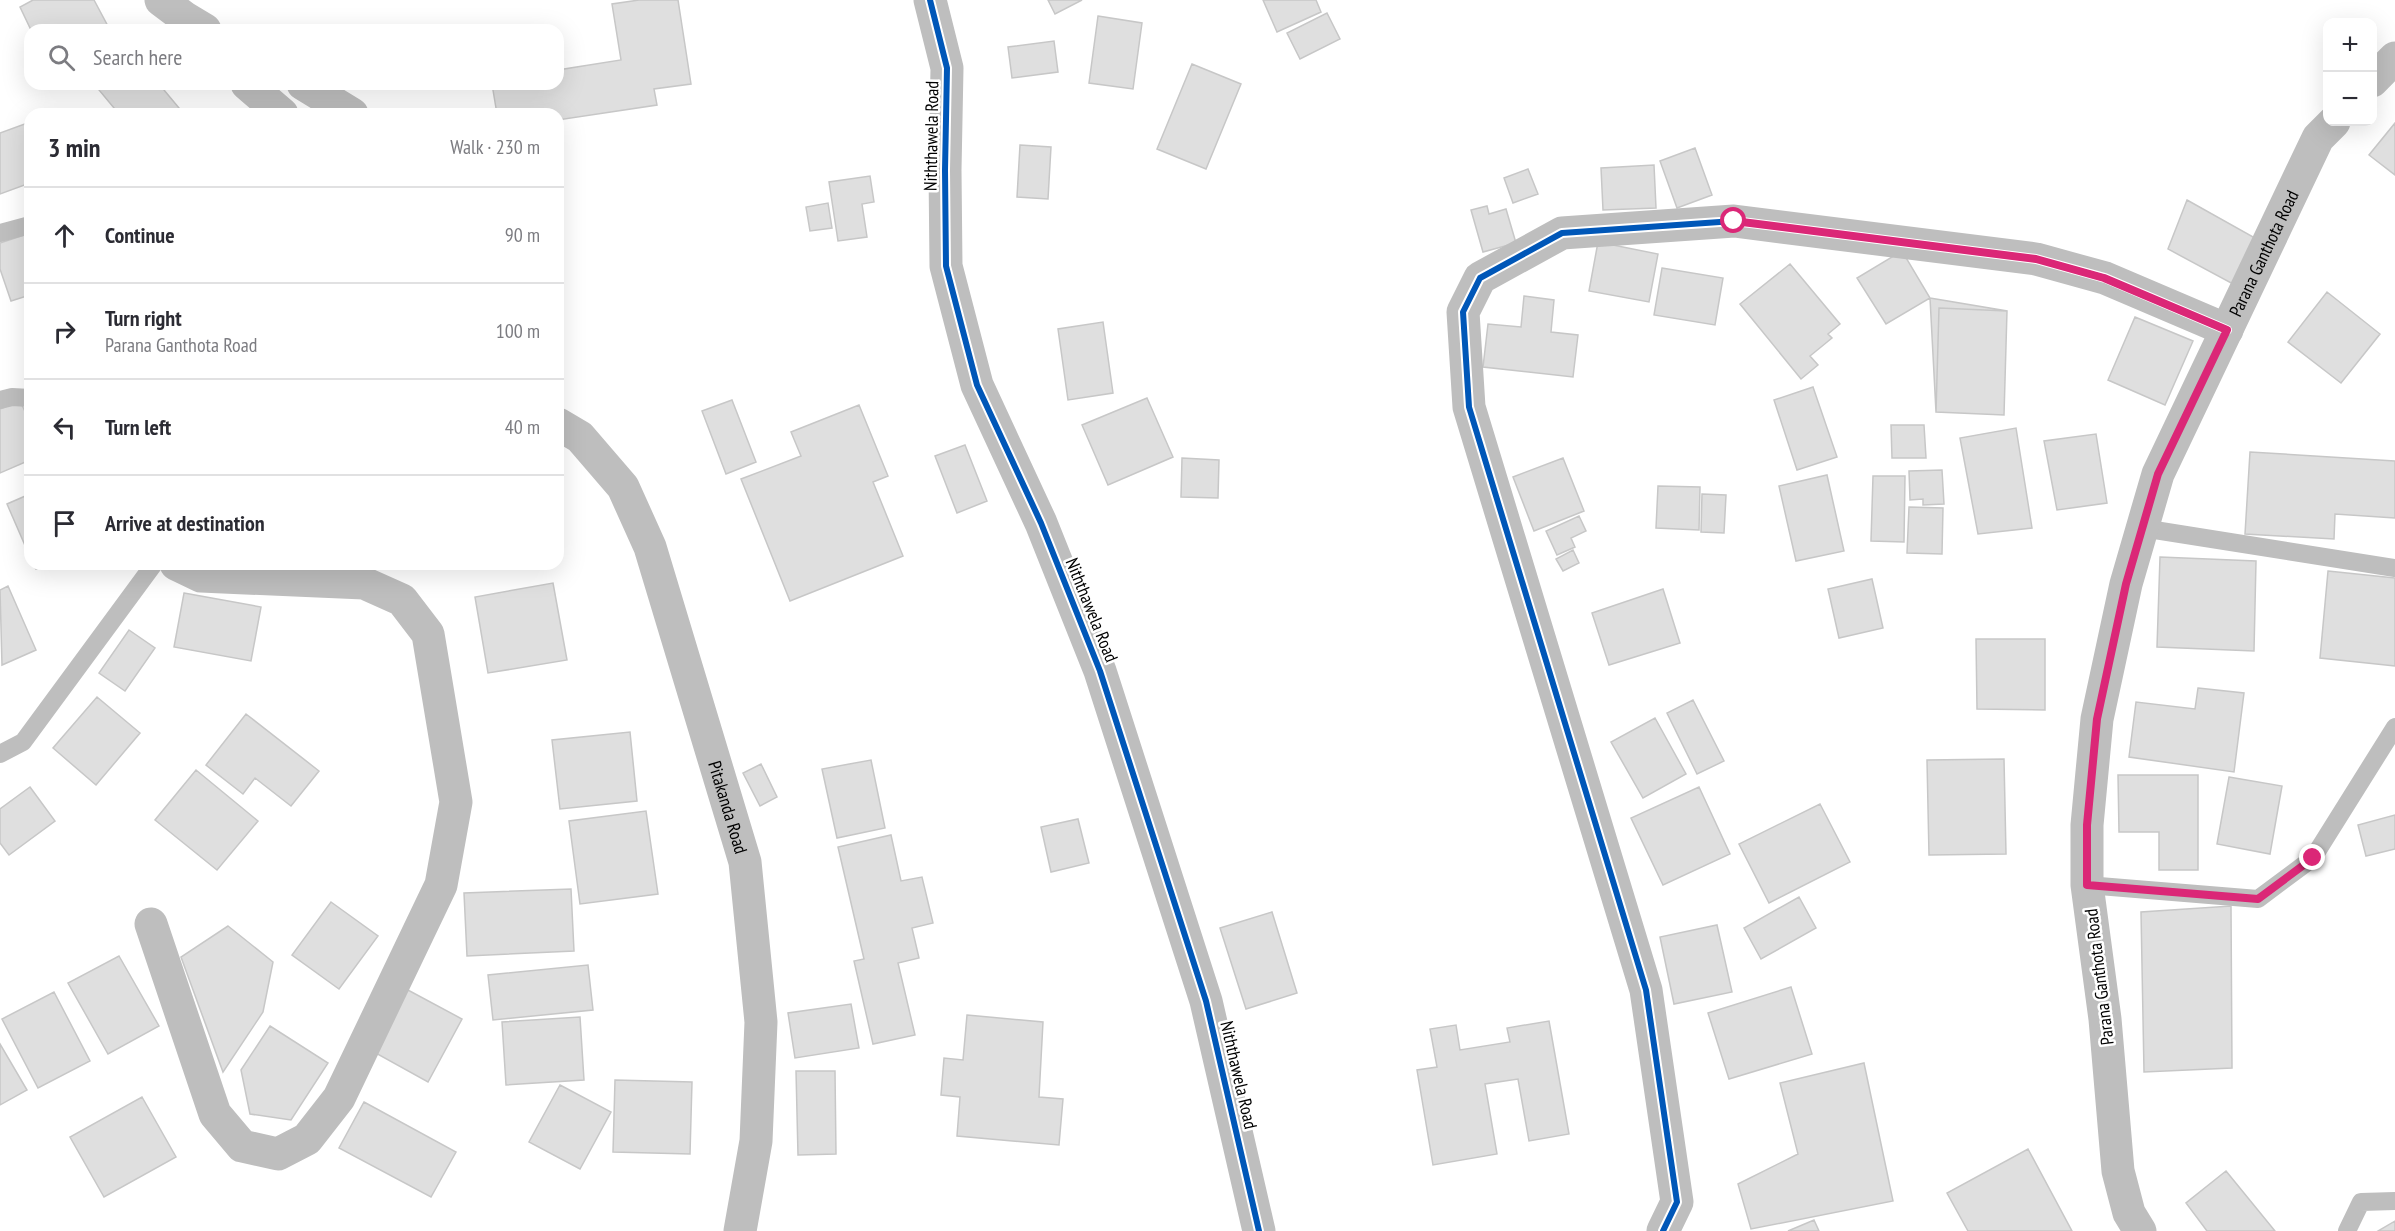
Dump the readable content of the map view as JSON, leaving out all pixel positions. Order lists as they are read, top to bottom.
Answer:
{
  "streets": {
    "street": ["Niththawela Road", "Parana Ganthota Road", "Pitakanda Road"]
  },
  "page": {
    "map_buttons": ["+", "−"],
    "search": "Search here",
    "heading": ["3 min", "Walk · 230 m"],
    "list": [
      ["Continue", "90 m"],
      ["Turn right", "Parana Ganthota Road", "100 m"],
      ["Turn left", "40 m"],
      "Arrive at destination"
    ]
  }
}
